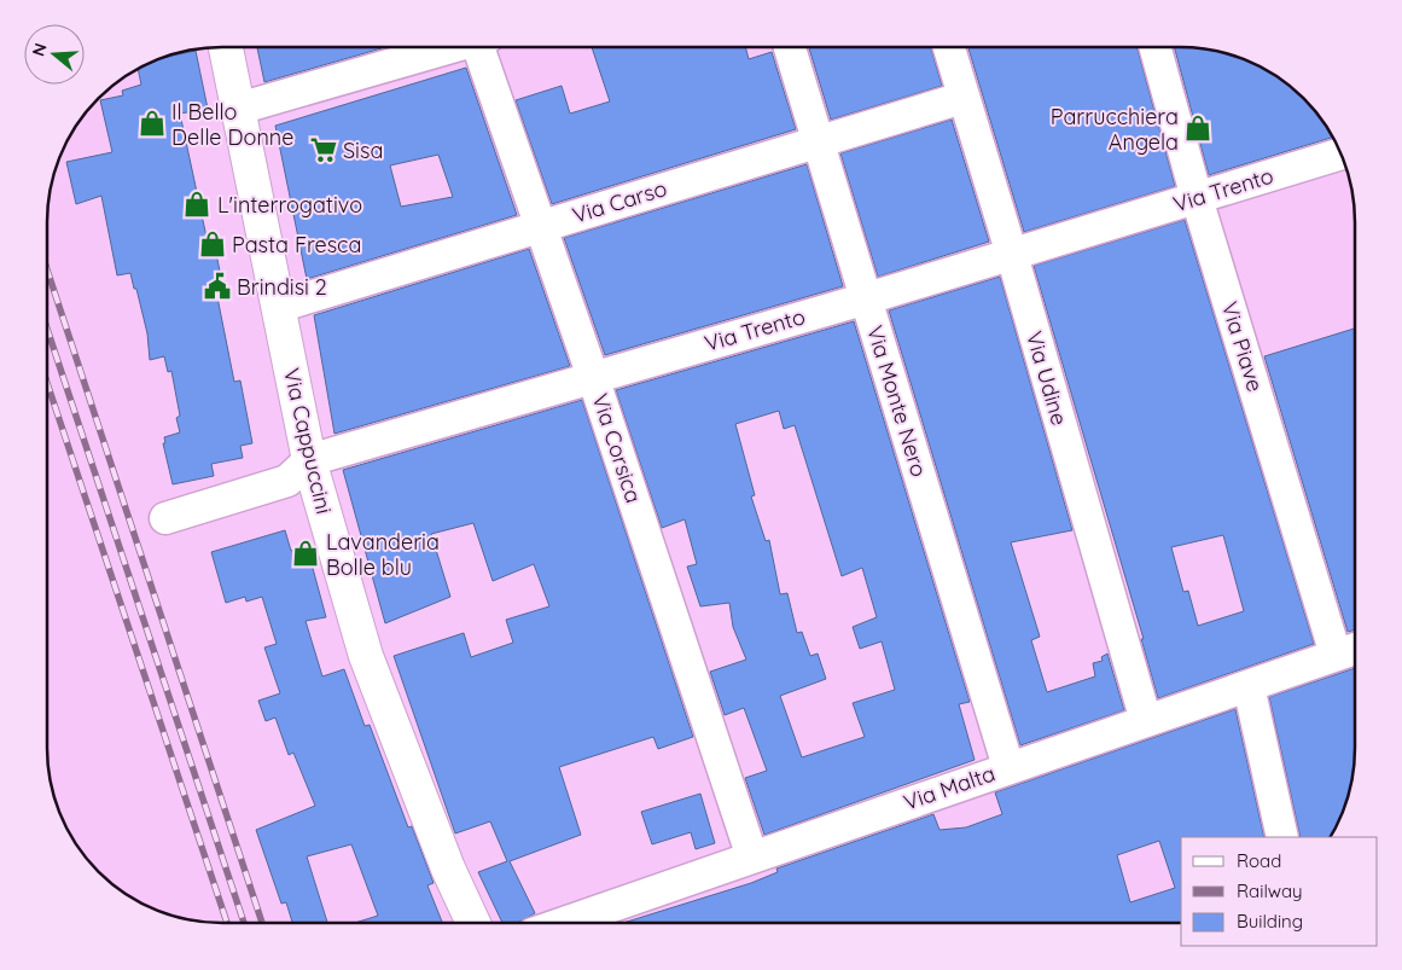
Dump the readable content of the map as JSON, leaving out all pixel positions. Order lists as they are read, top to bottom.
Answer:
{
  "streets": {
    "street": [
      "Via Trento",
      "Via Carso",
      "Via Piave",
      "Via Udine",
      "Via Monte Nero",
      "Via Cappuccini",
      "Via Corsica",
      "Via Malta"
    ]
  },
  "crossings": [
    ["Via Trento", "Via Piave"],
    ["Via Trento", "Via Udine"],
    ["Via Trento", "Via Monte Nero"],
    ["Via Trento", "Via Cappuccini"],
    ["Via Trento", "Via Corsica"],
    ["Via Carso", "Via Udine"],
    ["Via Carso", "Via Monte Nero"],
    ["Via Carso", "Via Cappuccini"],
    ["Via Carso", "Via Corsica"],
    ["Via Piave", "Via Malta"],
    ["Via Udine", "Via Malta"],
    ["Via Monte Nero", "Via Malta"],
    ["Via Corsica", "Via Malta"]
  ],
  "places": {
    "shop": [
      "Il Bello Delle Donne",
      "Parrucchiera Angela",
      "L'interrogativo",
      "Pasta Fresca",
      "Lavanderia Bolle blu"
    ],
    "supermarket": ["Sisa"],
    "public building": ["Brindisi 2"]
  },
  "legend": ["Road", "Railway", "Building"],
  "north": "left"
}
